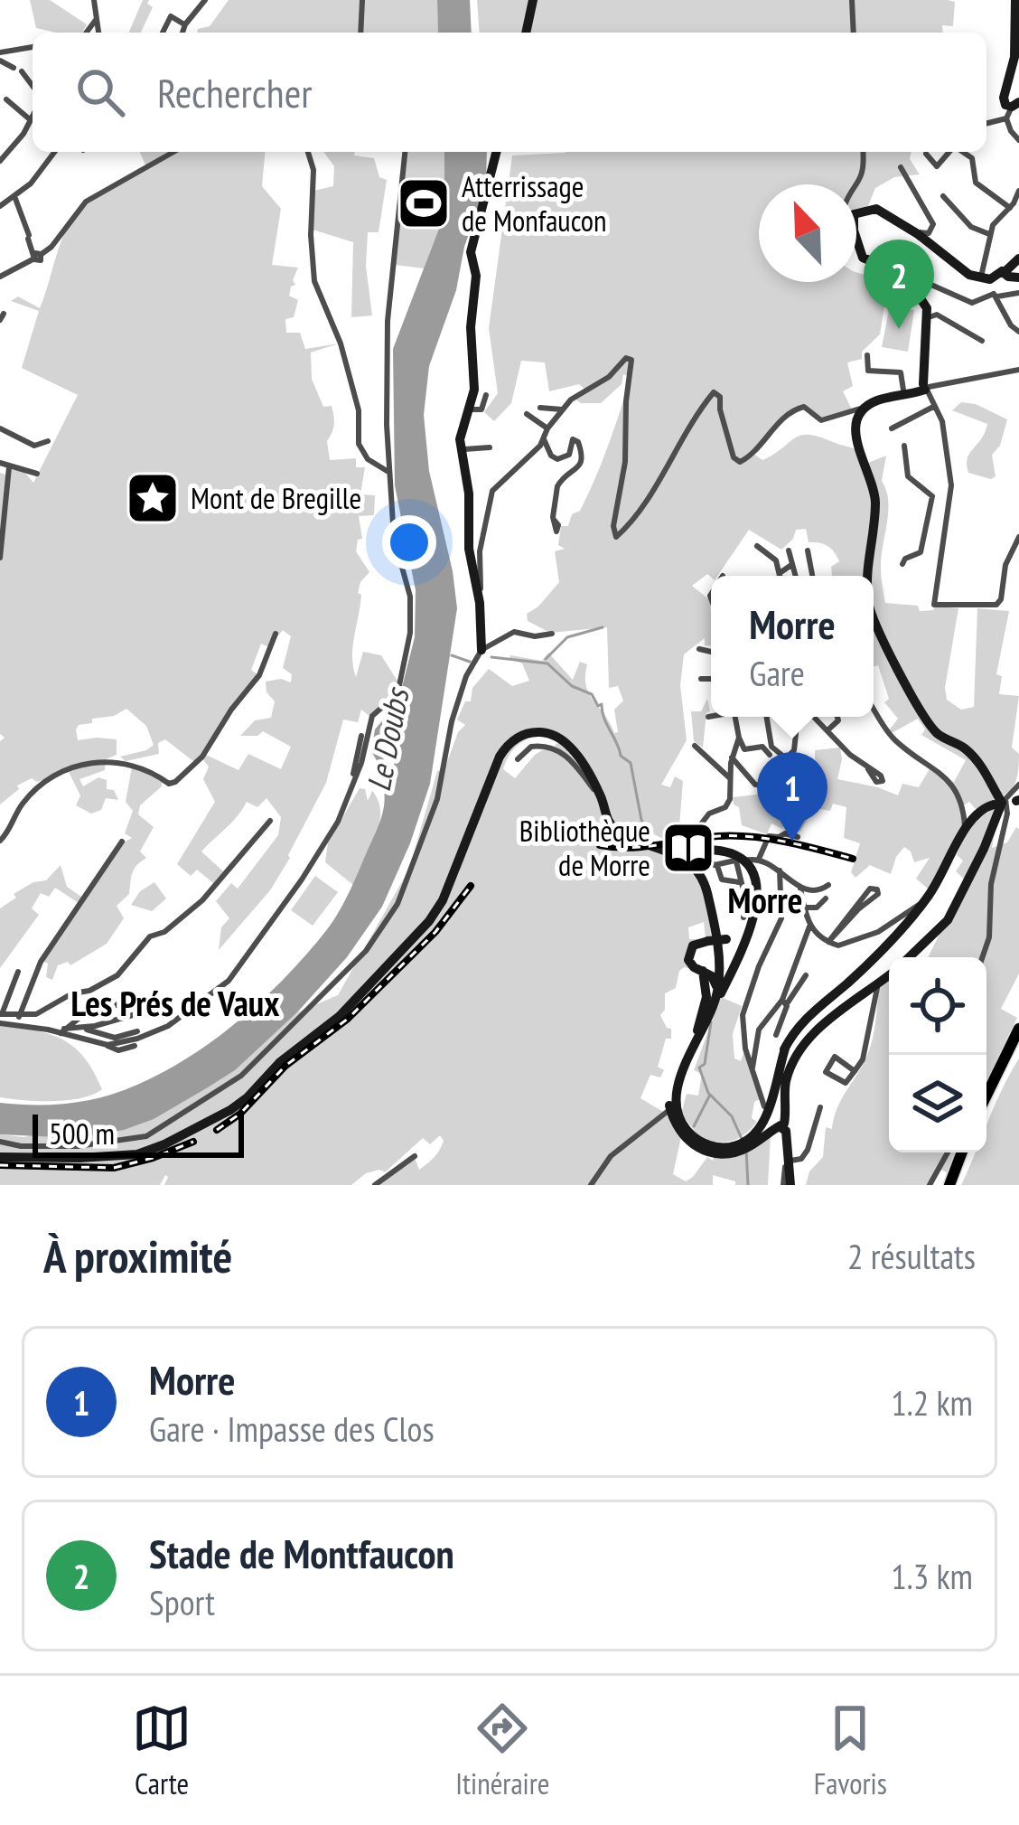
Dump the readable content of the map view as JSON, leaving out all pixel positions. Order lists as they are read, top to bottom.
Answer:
{
  "districts": ["Morre", "Les Prés de Vaux"],
  "water": ["Le Doubs"],
  "places": {
    "sports": ["Atterrissage de Monfaucon"],
    "place": ["Mont de Bregille"],
    "library": ["Bibliothèque de Morre"]
  },
  "scale_bar": "500 m",
  "north": "top left",
  "page": {
    "search": "Rechercher",
    "pins": ["2", "1"],
    "popup": ["Morre", "Gare"],
    "scale": "500 m",
    "heading": ["À proximité", "2 résultats"],
    "list": [
      {
        "mark": "1",
        "name": "Morre",
        "note": "Gare · Impasse des Clos",
        "value": "1.2 km"
      },
      {
        "mark": "2",
        "name": "Stade de Montfaucon",
        "note": "Sport",
        "value": "1.3 km"
      }
    ],
    "nav": ["Carte", "Itinéraire", "Favoris"]
  }
}
